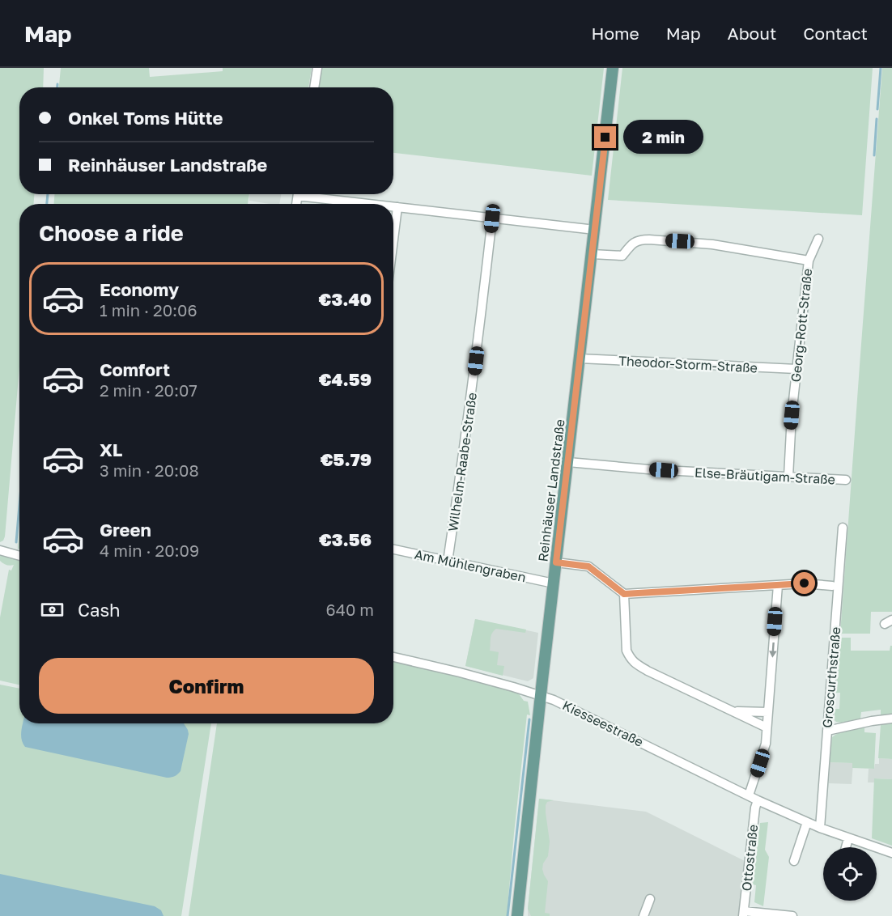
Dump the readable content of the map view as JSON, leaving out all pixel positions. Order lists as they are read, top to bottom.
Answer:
{
  "streets": {
    "main road": ["Reinhäuser Landstraße"],
    "street": [
      "Georg-Rott-Straße",
      "Theodor-Storm-Straße",
      "Wilhelm-Raabe-Straße",
      "Else-Bräutigam-Straße",
      "Am Mühlengraben",
      "Groscurthstraße",
      "Kiesseestraße",
      "Ottostraße"
    ]
  },
  "crossings": [
    ["Georg-Rott-Straße", "Theodor-Storm-Straße"],
    ["Georg-Rott-Straße", "Else-Bräutigam-Straße"],
    ["Theodor-Storm-Straße", "Reinhäuser Landstraße"],
    ["Wilhelm-Raabe-Straße", "Am Mühlengraben"],
    ["Else-Bräutigam-Straße", "Reinhäuser Landstraße"],
    ["Reinhäuser Landstraße", "Am Mühlengraben"],
    ["Reinhäuser Landstraße", "Kiesseestraße"],
    ["Groscurthstraße", "Kiesseestraße"],
    ["Kiesseestraße", "Ottostraße"]
  ],
  "page": {
    "header": "Map",
    "nav": [
      "Home",
      "Map",
      "About",
      "Contact"
    ],
    "banner": ["Onkel Toms Hütte", "Reinhäuser Landstraße"],
    "bubble": "2 min",
    "heading": "Choose a ride",
    "list": [
      {
        "name": "Economy",
        "note": "1 min · 20:06",
        "value": "€3.40"
      },
      {
        "name": "Comfort",
        "note": "2 min · 20:07",
        "value": "€4.59"
      },
      {
        "name": "XL",
        "note": "3 min · 20:08",
        "value": "€5.79"
      },
      {
        "name": "Green",
        "note": "4 min · 20:09",
        "value": "€3.56"
      }
    ],
    "pay": ["Cash", "640 m"],
    "buttons": "Confirm"
  }
}
